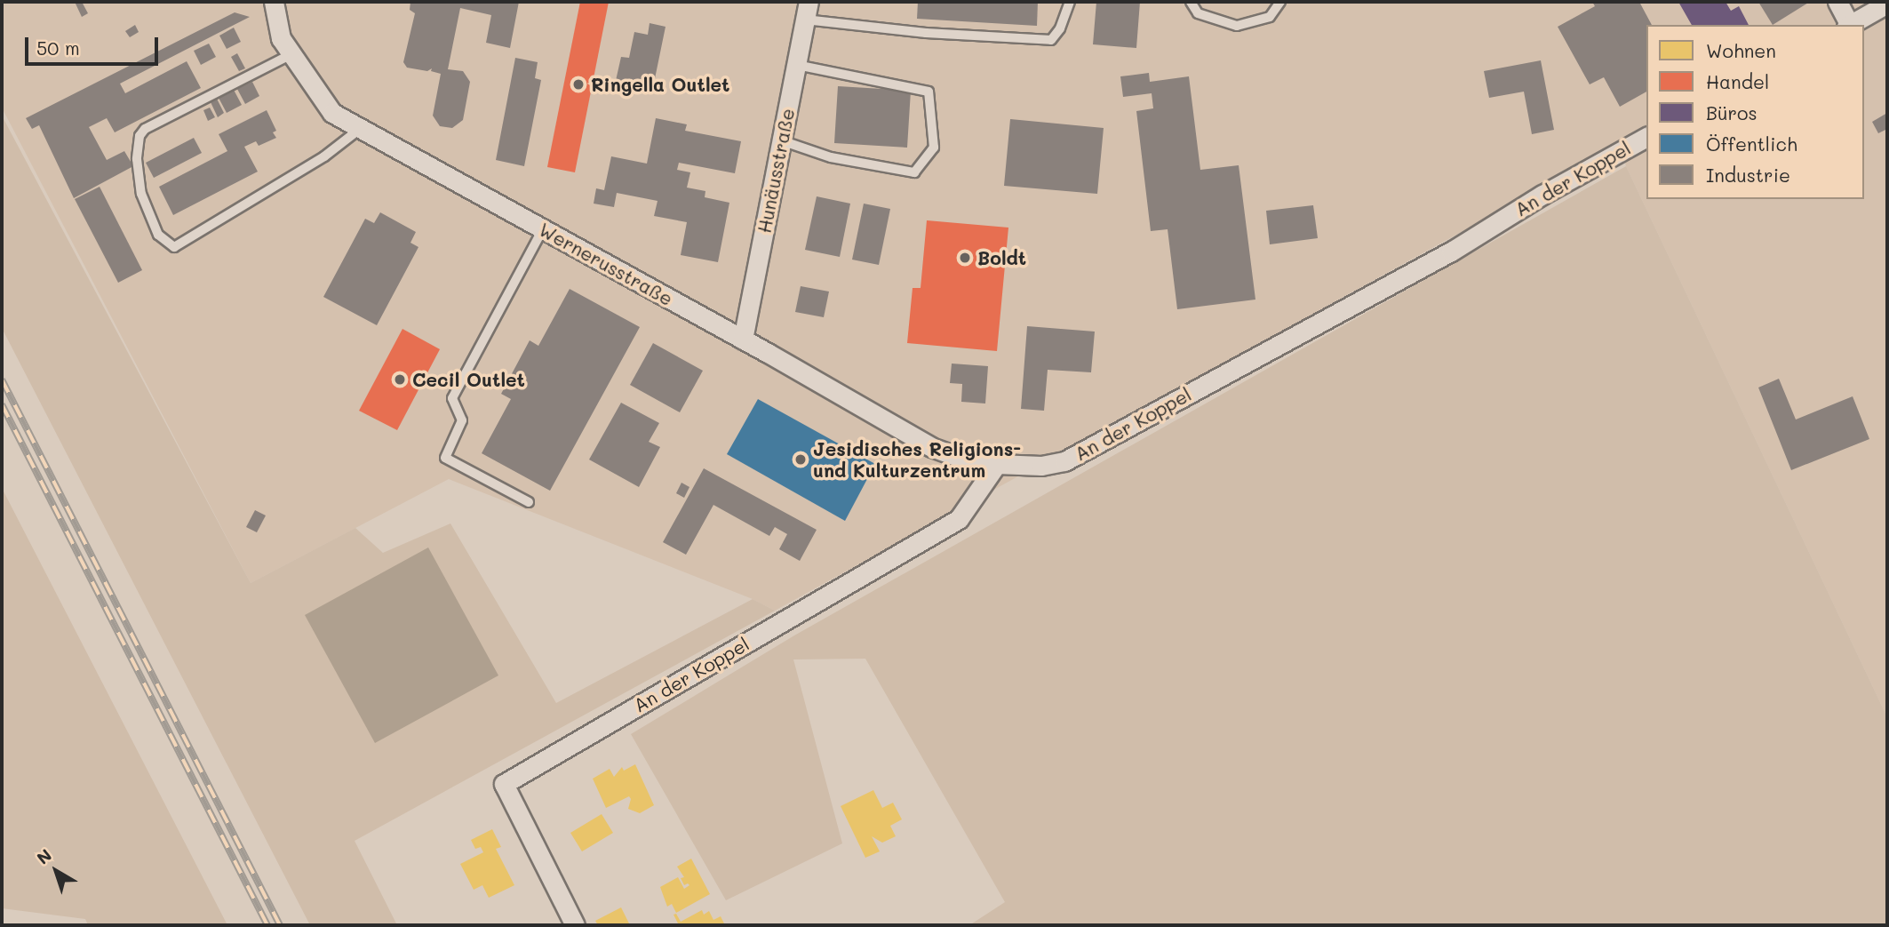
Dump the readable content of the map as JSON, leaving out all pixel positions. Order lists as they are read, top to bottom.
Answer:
{
  "streets": {
    "street": ["Hunäusstraße", "An der Koppel", "Wernerusstraße"]
  },
  "crossings": [
    ["Hunäusstraße", "Wernerusstraße"],
    ["An der Koppel", "Wernerusstraße"]
  ],
  "places": [
    "Ringella Outlet",
    "Boldt",
    "Cecil Outlet",
    "Jesidisches Religions- und Kulturzentrum"
  ],
  "legend": [
    "Wohnen",
    "Handel",
    "Büros",
    "Öffentlich",
    "Industrie"
  ],
  "scale_bar": "50 m",
  "north": "top left"
}
